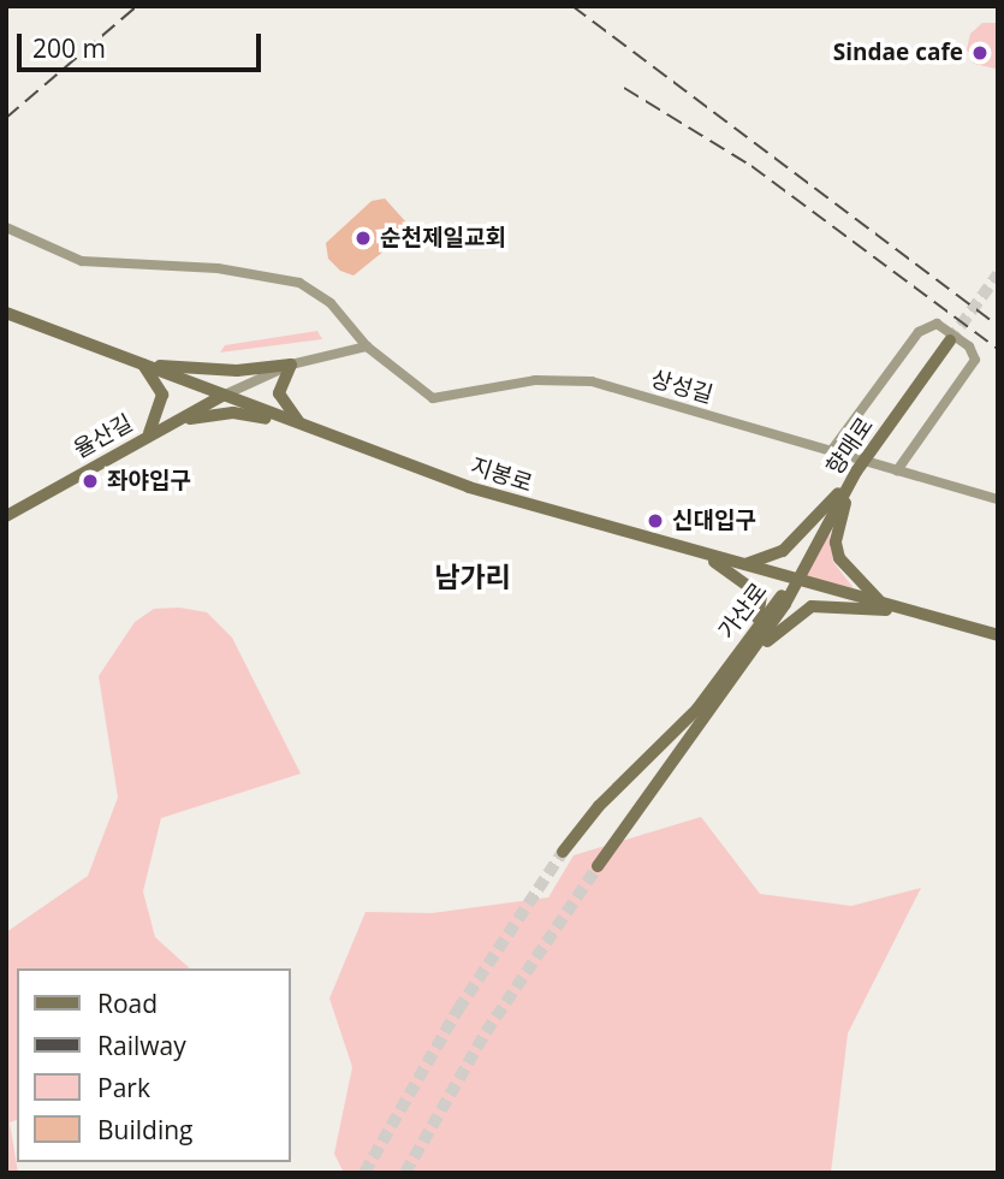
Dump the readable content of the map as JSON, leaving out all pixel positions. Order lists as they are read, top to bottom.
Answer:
{
  "streets": {
    "main road": [
      "율산길",
      "향매로",
      "지봉로",
      "가산로"
    ],
    "street": ["상성길"]
  },
  "crossings": [
    ["상성길", "향매로"],
    ["율산길", "지봉로"],
    ["향매로", "지봉로"],
    ["향매로", "가산로"],
    ["지봉로", "가산로"]
  ],
  "districts": ["남가리"],
  "places": [
    "Sindae cafe",
    "순천제일교회",
    "좌야입구",
    "신대입구"
  ],
  "legend": [
    "Road",
    "Railway",
    "Park",
    "Building"
  ],
  "scale_bar": "200 m"
}
